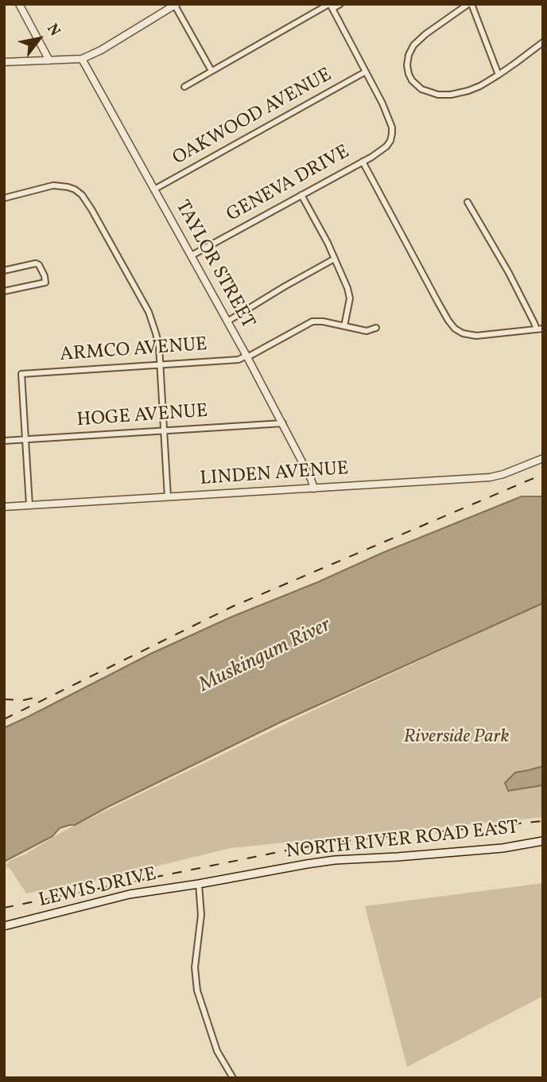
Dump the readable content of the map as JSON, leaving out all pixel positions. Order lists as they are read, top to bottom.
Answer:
{
  "streets": {
    "main road": ["NORTH RIVER ROAD EAST", "LEWIS DRIVE"],
    "street": [
      "OAKWOOD AVENUE",
      "GENEVA DRIVE",
      "TAYLOR STREET",
      "ARMCO AVENUE",
      "HOGE AVENUE",
      "LINDEN AVENUE"
    ]
  },
  "crossings": [
    ["OAKWOOD AVENUE", "GENEVA DRIVE"],
    ["OAKWOOD AVENUE", "TAYLOR STREET"],
    ["GENEVA DRIVE", "TAYLOR STREET"],
    ["TAYLOR STREET", "ARMCO AVENUE"],
    ["TAYLOR STREET", "HOGE AVENUE"],
    ["TAYLOR STREET", "LINDEN AVENUE"],
    ["ARMCO AVENUE", "HOGE AVENUE"],
    ["NORTH RIVER ROAD EAST", "LEWIS DRIVE"]
  ],
  "water": ["Muskingum River"],
  "parks": ["Riverside Park"],
  "north": "top right"
}
